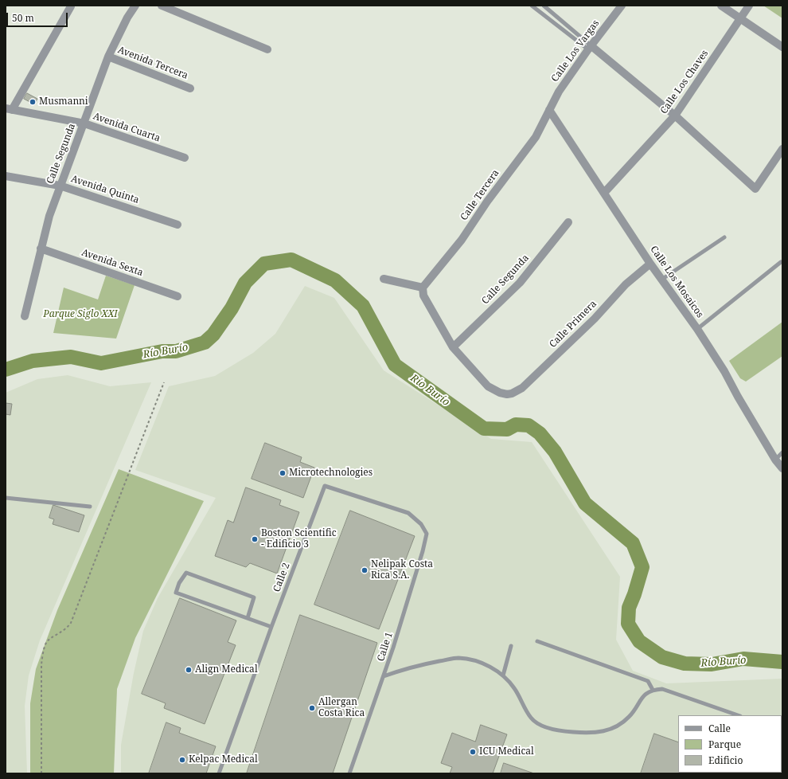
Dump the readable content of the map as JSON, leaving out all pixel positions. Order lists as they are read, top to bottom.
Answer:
{
  "streets": {
    "street": [
      "Calle Los Vargas",
      "Avenida Tercera",
      "Calle Los Chaves",
      "Avenida Cuarta",
      "Calle Segunda",
      "Avenida Quinta",
      "Calle Tercera",
      "Avenida Sexta",
      "Calle Los Mosaicos",
      "Calle Primera"
    ],
    "lane": ["Calle 2", "Calle 1"]
  },
  "crossings": [
    ["Calle Los Vargas", "Calle Tercera"],
    ["Calle Los Vargas", "Calle Los Mosaicos"],
    ["Avenida Tercera", "Calle Segunda"],
    ["Calle Los Chaves", "Calle Los Mosaicos"],
    ["Avenida Cuarta", "Calle Segunda"],
    ["Calle Segunda", "Avenida Quinta"],
    ["Calle Segunda", "Avenida Sexta"],
    ["Calle Segunda", "Calle Primera"],
    ["Calle Tercera", "Calle Los Mosaicos"],
    ["Calle Los Mosaicos", "Calle Primera"],
    ["Calle 2", "Calle 1"]
  ],
  "water": ["Río Burío"],
  "parks": ["Parque Siglo XXI"],
  "places": [
    "Musmanni",
    "Microtechnologies",
    "Boston Scientific - Edificio 3",
    "Nelipak Costa Rica S.A.",
    "Align Medical",
    "Allergan Costa Rica",
    "ICU Medical",
    "Kelpac Medical"
  ],
  "legend": ["Calle", "Parque", "Edificio"],
  "scale_bar": "50 m"
}
